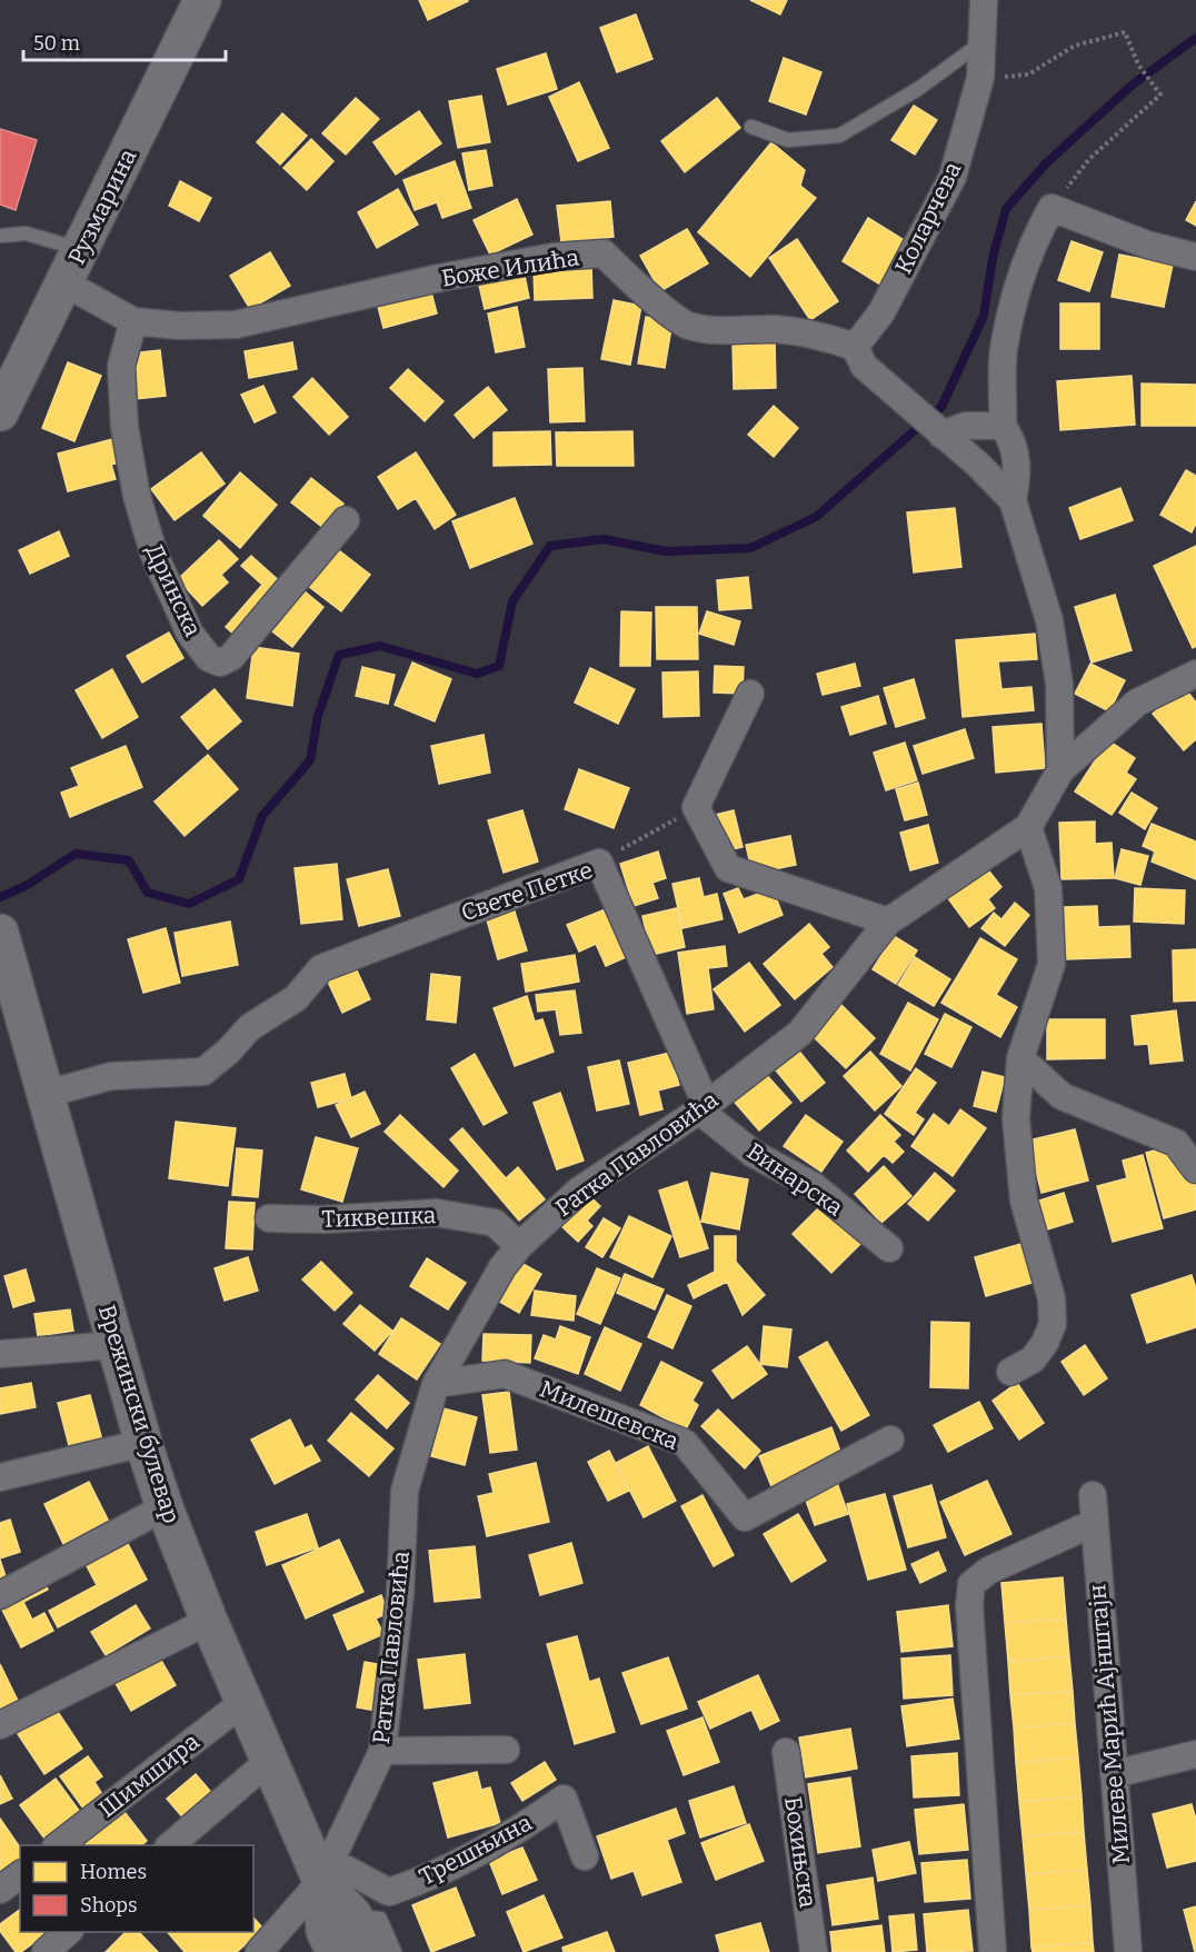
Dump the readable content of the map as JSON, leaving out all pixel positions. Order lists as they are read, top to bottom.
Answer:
{
  "streets": {
    "main road": ["Рузмарина", "Врежински булевар"],
    "street": [
      "Коларчева",
      "Боже Илића",
      "Дринска",
      "Свете Петке",
      "Ратка Павловића",
      "Винарска",
      "Тиквешка",
      "Милешевска",
      "Милеве Марић Ајнштајн",
      "Шимшира",
      "Трешњина",
      "Бохињска"
    ]
  },
  "crossings": [
    ["Рузмарина", "Боже Илића"],
    ["Коларчева", "Боже Илића"],
    ["Боже Илића", "Дринска"],
    ["Свете Петке", "Ратка Павловића"],
    ["Свете Петке", "Винарска"],
    ["Свете Петке", "Врежински булевар"],
    ["Ратка Павловића", "Винарска"],
    ["Ратка Павловића", "Тиквешка"],
    ["Ратка Павловића", "Врежински булевар"],
    ["Ратка Павловића", "Милешевска"],
    ["Ратка Павловића", "Трешњина"],
    ["Врежински булевар", "Шимшира"],
    ["Врежински булевар", "Трешњина"]
  ],
  "legend": ["Homes", "Shops"],
  "scale_bar": "50 m"
}
